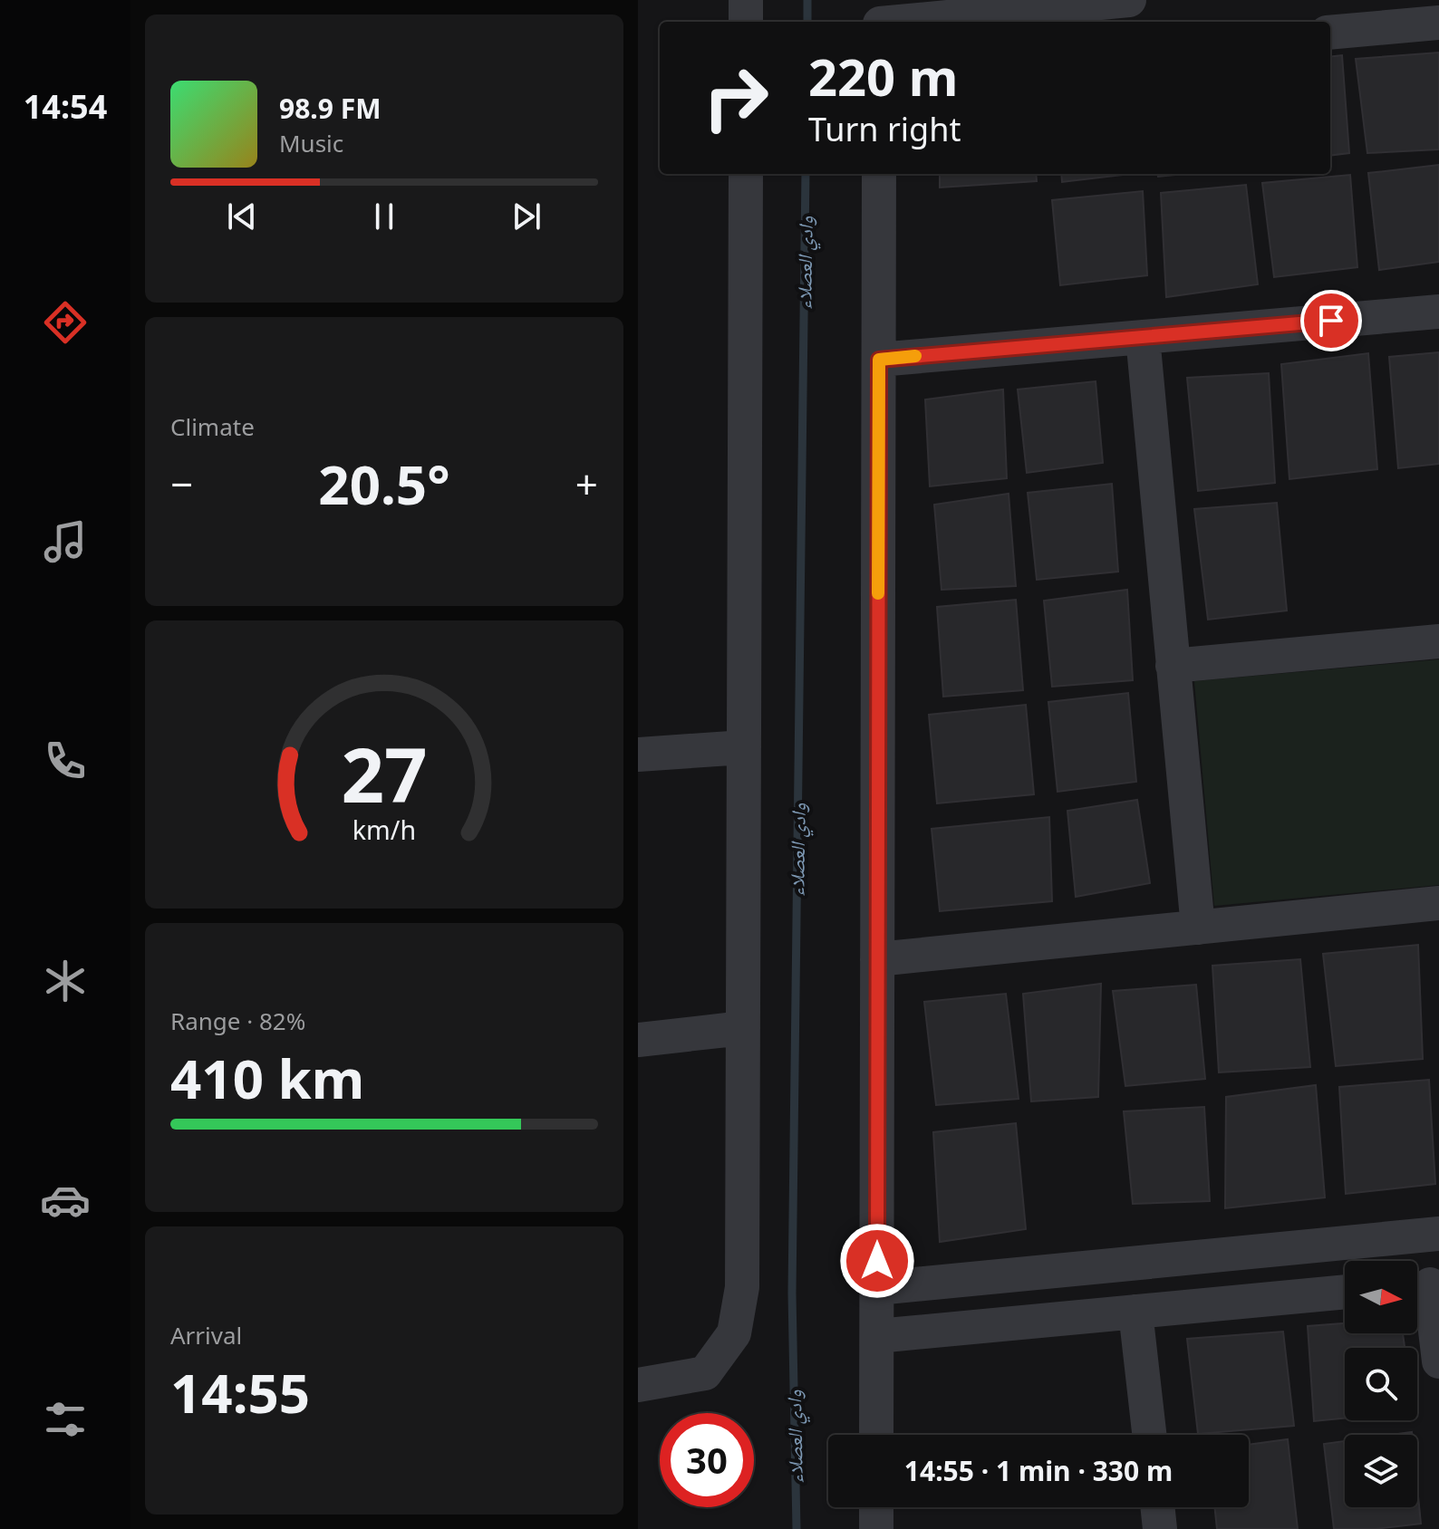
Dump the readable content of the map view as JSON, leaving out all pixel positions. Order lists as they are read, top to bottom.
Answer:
{
  "water": ["وادي العصلاء"],
  "north": "right",
  "page": {
    "tabs": "14:54",
    "turn": ["220 m", "Turn right"],
    "song": ["98.9 FM", "Music"],
    "tile": [
      "Climate",
      ["Range · 82%", "410 km"],
      ["Arrival", "14:55"]
    ],
    "heat": ["−", "20.5°", "+"],
    "limit": "30",
    "trip": "14:55 · 1 min · 330 m",
    "gauge": ["27", "km/h"]
  }
}
